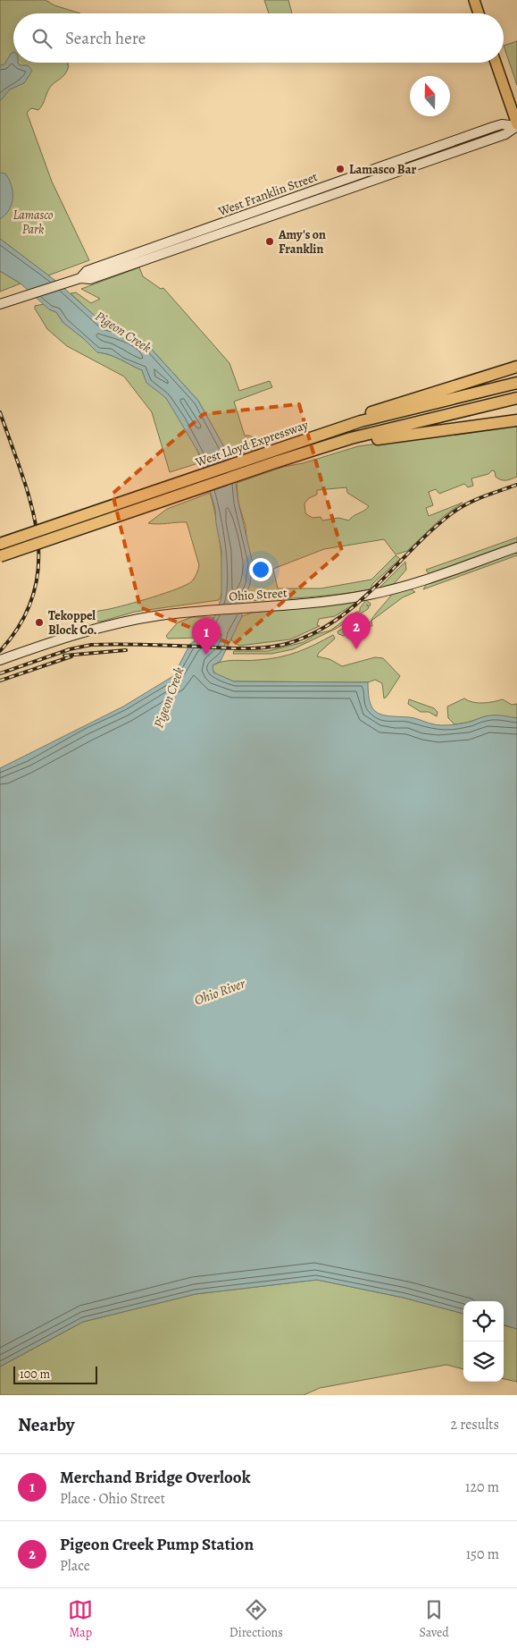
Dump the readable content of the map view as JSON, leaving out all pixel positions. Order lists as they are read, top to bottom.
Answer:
{
  "streets": {
    "highway": ["West Lloyd Expressway"],
    "main road": ["West Franklin Street", "Ohio Street"]
  },
  "water": ["Pigeon Creek", "Ohio River"],
  "parks": ["Lamasco Park"],
  "places": ["Lamasco Bar", "Amy's on Franklin", "Tekoppel Block Co."],
  "scale_bar": "100 m",
  "north": "top",
  "page": {
    "search": "Search here",
    "pins": ["2", "1"],
    "scale": "100 m",
    "heading": ["Nearby", "2 results"],
    "list": [
      {
        "mark": "1",
        "name": "Merchand Bridge Overlook",
        "note": "Place · Ohio Street",
        "value": "120 m"
      },
      {
        "mark": "2",
        "name": "Pigeon Creek Pump Station",
        "note": "Place",
        "value": "150 m"
      }
    ],
    "nav": ["Map", "Directions", "Saved"]
  }
}
